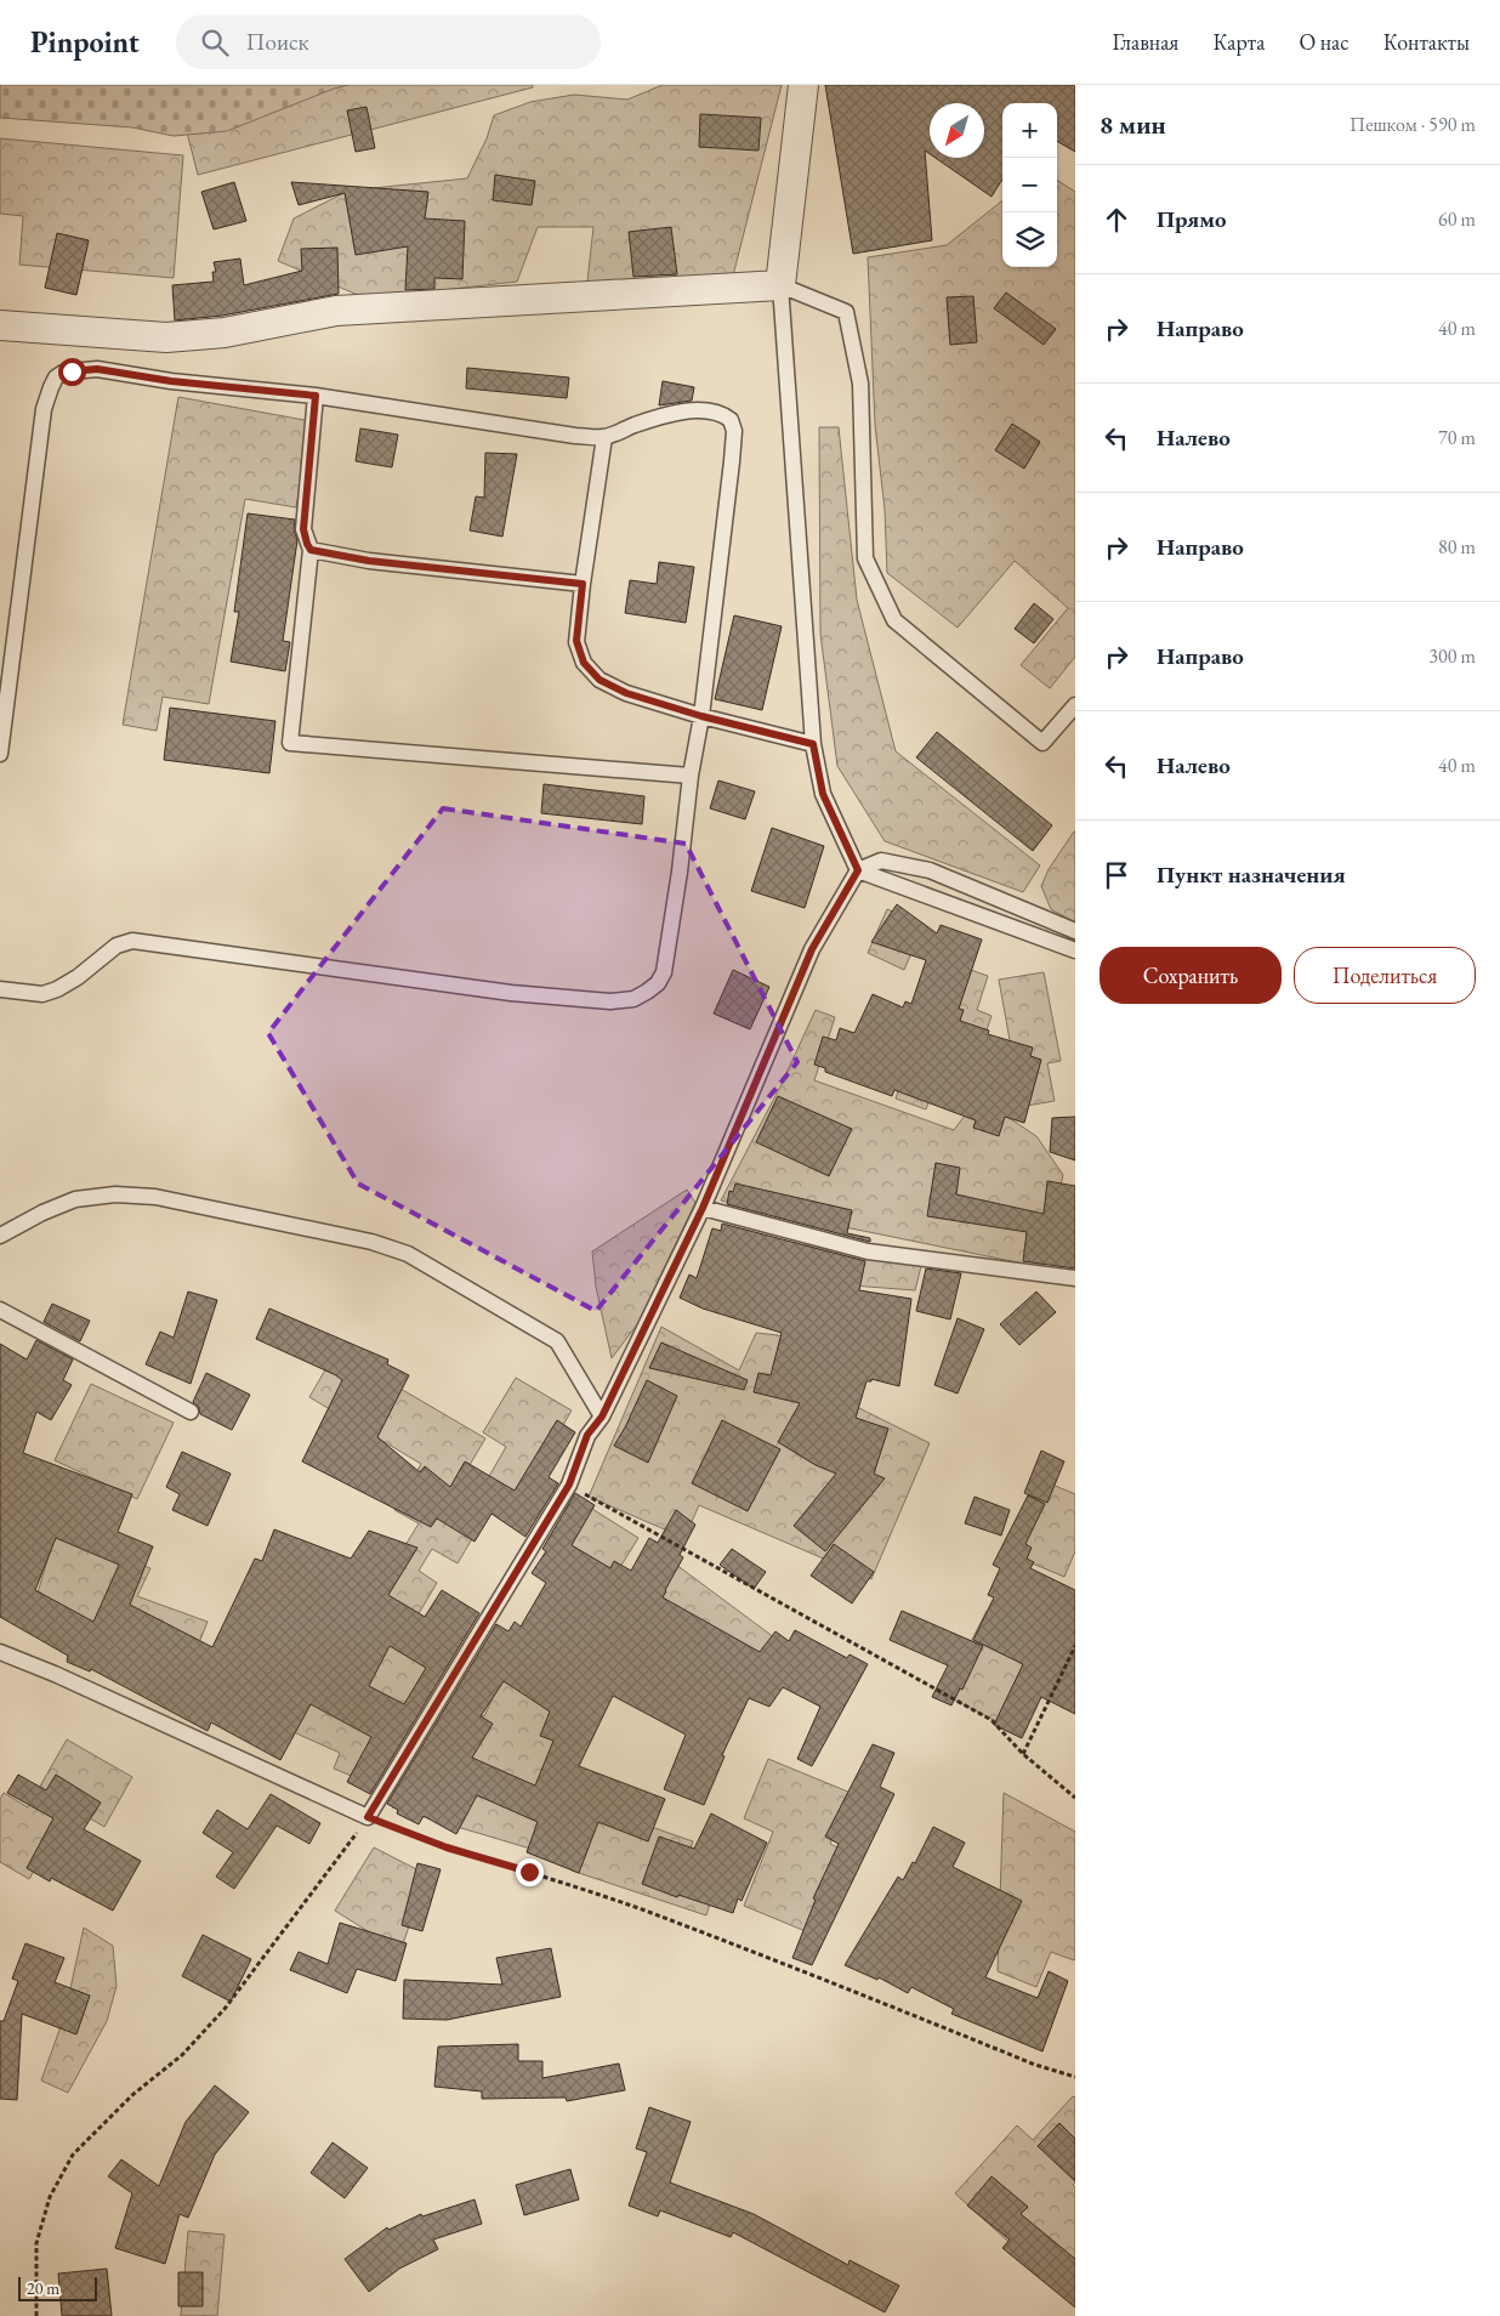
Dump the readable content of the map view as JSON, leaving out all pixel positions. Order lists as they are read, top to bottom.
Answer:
{
  "scale_bar": "20 m",
  "north": "bottom left",
  "page": {
    "header": "Pinpoint",
    "search": "Поиск",
    "nav": [
      "Главная",
      "Карта",
      "О нас",
      "Контакты"
    ],
    "heading": ["8 мин", "Пешком · 590 m"],
    "map_buttons": ["+", "−"],
    "list": [
      ["Прямо", "60 m"],
      ["Направо", "40 m"],
      ["Налево", "70 m"],
      ["Направо", "80 m"],
      ["Направо", "300 m"],
      ["Налево", "40 m"],
      "Пункт назначения"
    ],
    "buttons": ["Сохранить", "Поделиться"],
    "scale": "20 m"
  }
}
